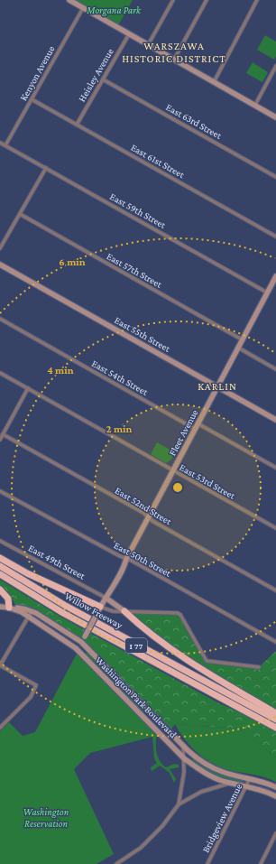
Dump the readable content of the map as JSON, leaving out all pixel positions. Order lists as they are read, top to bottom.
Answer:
{
  "streets": {
    "highway": ["Willow Freeway", "I 77"],
    "street": [
      "Kenyon Avenue",
      "Heisley Avenue",
      "East 63rd Street",
      "East 61st Street",
      "East 59th Street",
      "East 57th Street",
      "East 55th Street",
      "East 54th Street",
      "Fleet Avenue",
      "East 53rd Street",
      "East 52nd Street",
      "East 50th Street",
      "East 49th Street",
      "Washington Park Boulevard",
      "Bridgeview Avenue"
    ]
  },
  "crossings": [
    ["Kenyon Avenue", "East 61st Street"],
    ["Kenyon Avenue", "East 59th Street"],
    ["Heisley Avenue", "East 63rd Street"],
    ["Heisley Avenue", "East 61st Street"],
    ["East 59th Street", "Fleet Avenue"],
    ["East 57th Street", "Fleet Avenue"],
    ["East 55th Street", "Fleet Avenue"],
    ["East 54th Street", "Fleet Avenue"],
    ["Fleet Avenue", "East 53rd Street"],
    ["Fleet Avenue", "East 52nd Street"],
    ["Fleet Avenue", "East 50th Street"],
    ["Fleet Avenue", "East 49th Street"],
    ["Fleet Avenue", "Washington Park Boulevard"],
    ["Washington Park Boulevard", "Bridgeview Avenue"]
  ],
  "districts": ["WARSZAWA HISTORIC DISTRICT", "KARLIN"],
  "parks": ["Morgana Park", "Washington Reservation"],
  "rings": ["6 min", "4 min", "2 min"]
}
